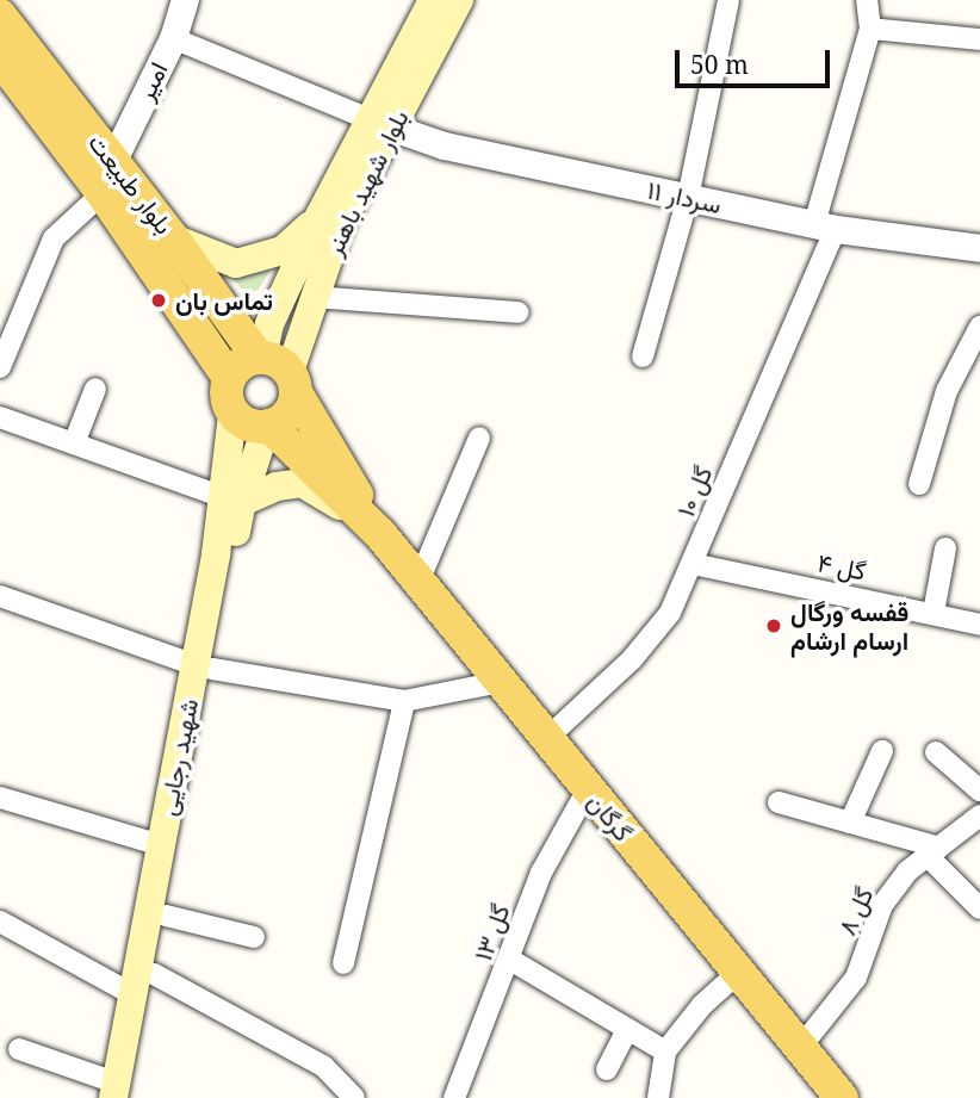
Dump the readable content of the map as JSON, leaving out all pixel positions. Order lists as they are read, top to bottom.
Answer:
{
  "streets": {
    "main road": [
      "بلوار شهید باهنر",
      "بلوار طبیعت",
      "شهید رجایی",
      "گرگان"
    ],
    "street": [
      "امیر",
      "سردار ۱۱",
      "گل ۱۰",
      "گل ۴",
      "گل ۸",
      "گل ۱۳"
    ]
  },
  "crossings": [
    ["امیر", "بلوار طبیعت"],
    ["بلوار شهید باهنر", "بلوار طبیعت"],
    ["بلوار شهید باهنر", "سردار ۱۱"],
    ["بلوار شهید باهنر", "شهید رجایی"],
    ["بلوار طبیعت", "شهید رجایی"],
    ["بلوار طبیعت", "گرگان"],
    ["سردار ۱۱", "گل ۱۰"],
    ["گل ۱۰", "گل ۴"],
    ["گل ۱۰", "گرگان"],
    ["گرگان", "گل ۸"],
    ["گرگان", "گل ۱۳"]
  ],
  "places": ["تماس بان", "قفسه ورگال ارسام ارشام"],
  "scale_bar": "50 m"
}
